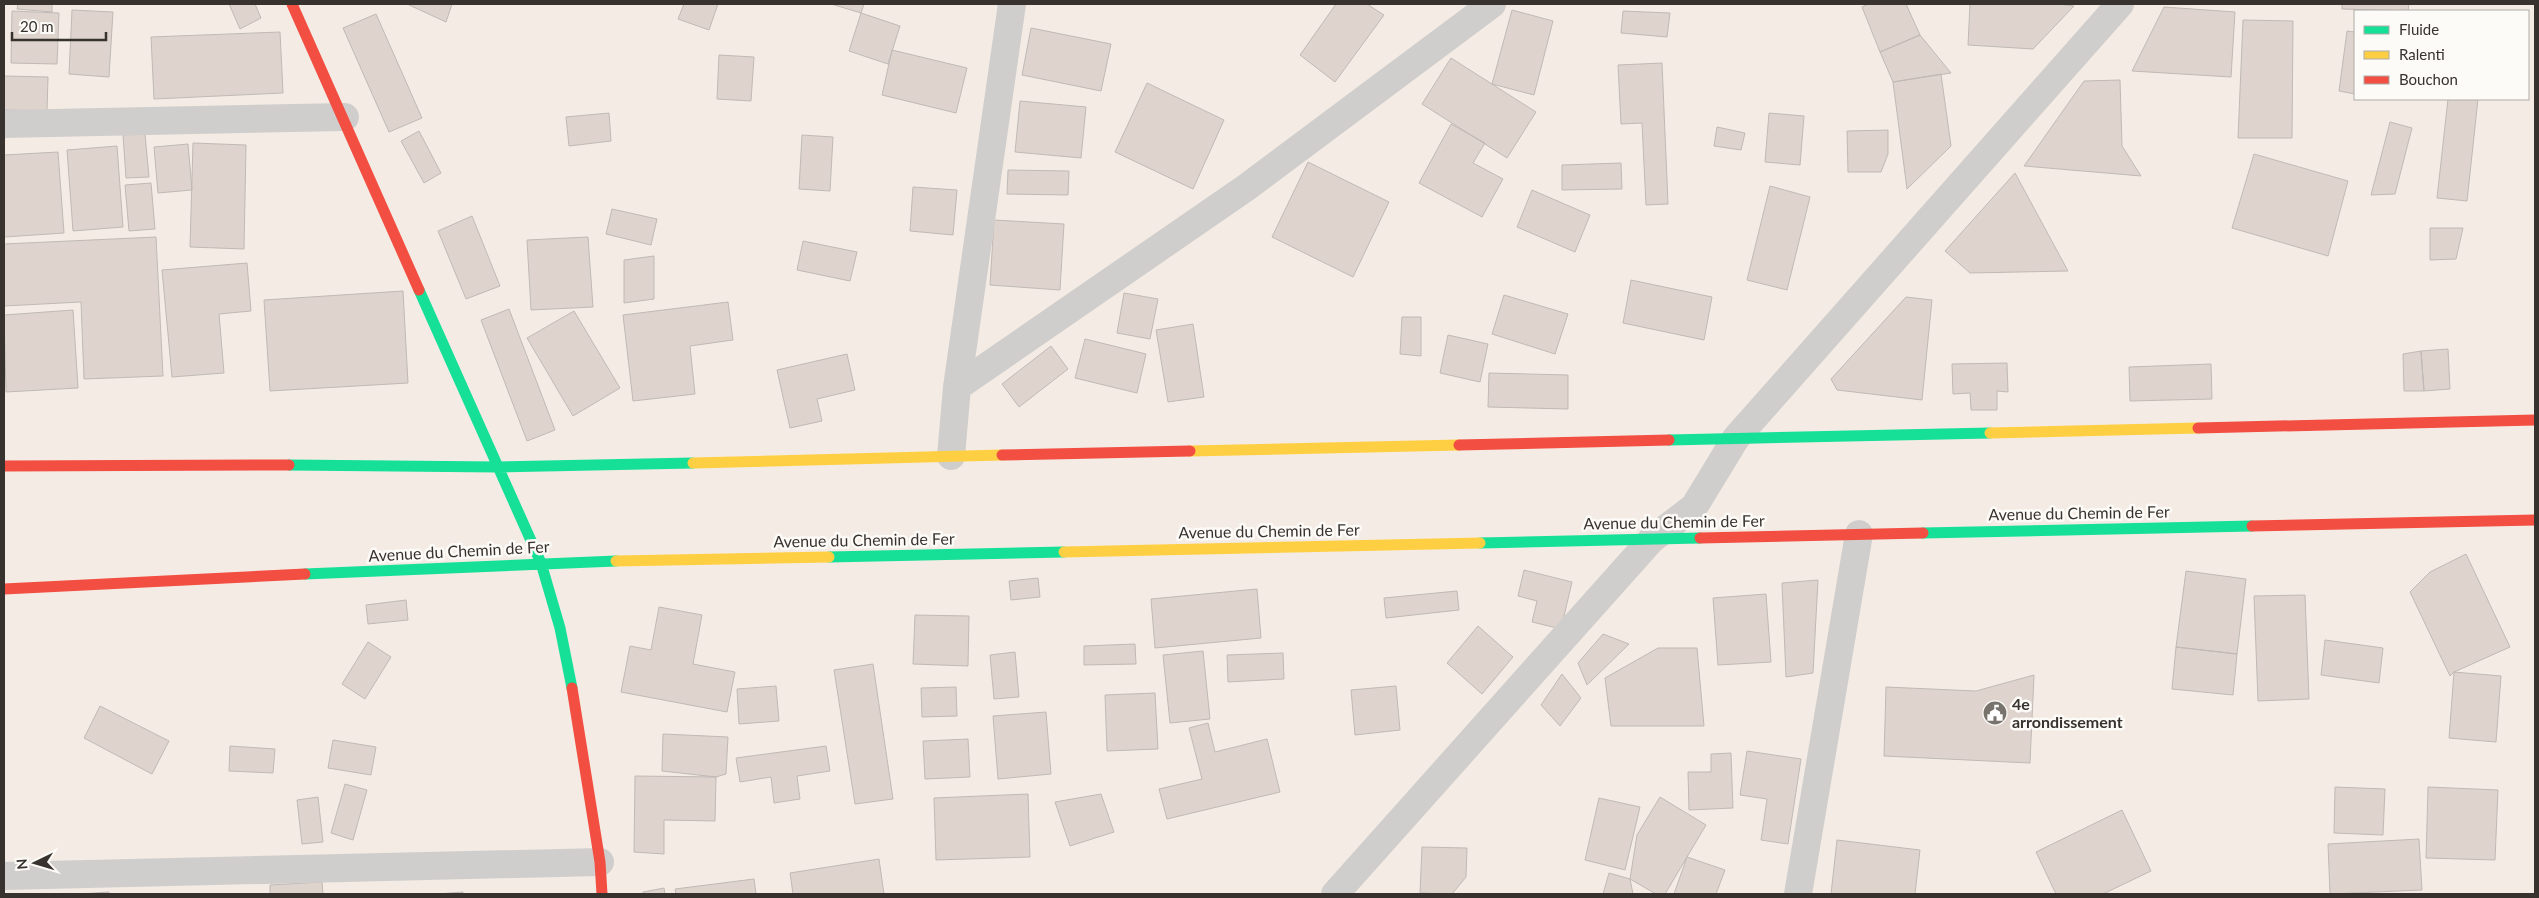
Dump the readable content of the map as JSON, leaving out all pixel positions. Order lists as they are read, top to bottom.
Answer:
{
  "streets": {
    "main road": ["Avenue du Chemin de Fer"]
  },
  "places": {
    "public building": ["4e arrondissement"]
  },
  "legend": ["Fluide", "Ralenti", "Bouchon"],
  "scale_bar": "20 m",
  "north": "left"
}
